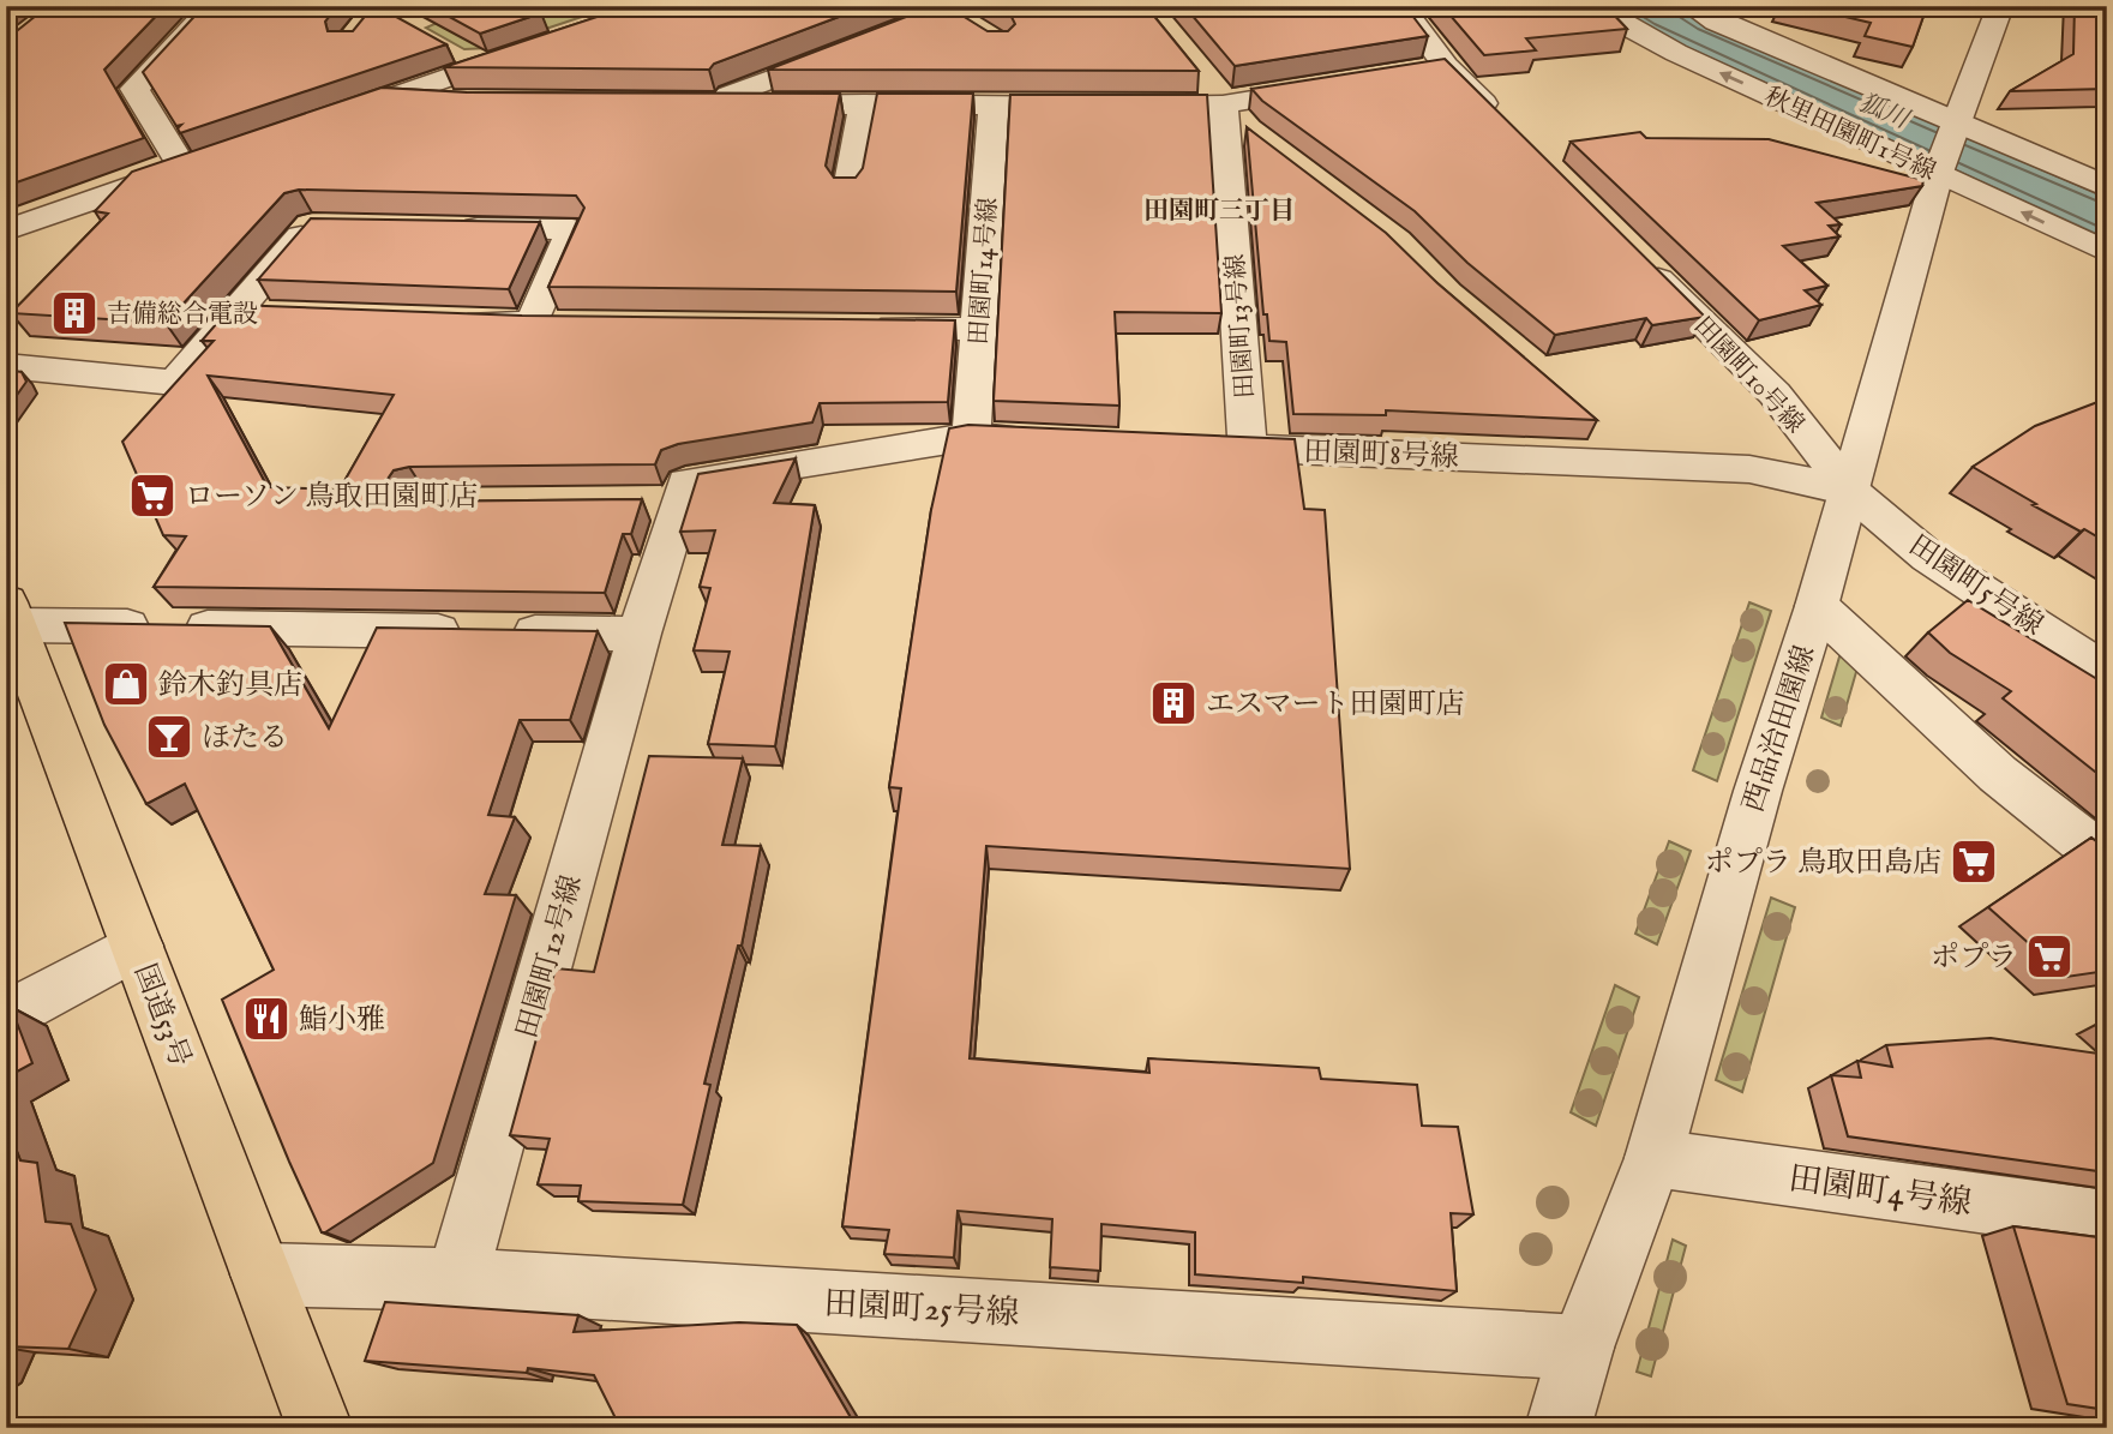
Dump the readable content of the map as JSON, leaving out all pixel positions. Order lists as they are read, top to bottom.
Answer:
{
  "streets": {
    "highway": ["国道53号"],
    "street": [
      "秋里田園町1号線",
      "田園町14号線",
      "田園町13号線",
      "田園町10号線",
      "田園町8号線",
      "田園町5号線",
      "西品治田園線",
      "田園町12号線",
      "田園町4号線",
      "田園町25号線"
    ]
  },
  "crossings": [
    ["秋里田園町1号線", "西品治田園線"],
    ["田園町13号線", "田園町8号線"],
    ["田園町10号線", "田園町8号線"],
    ["田園町10号線", "田園町5号線"],
    ["田園町10号線", "西品治田園線"],
    ["田園町8号線", "田園町5号線"],
    ["田園町8号線", "西品治田園線"],
    ["田園町5号線", "西品治田園線"],
    ["西品治田園線", "田園町4号線"],
    ["西品治田園線", "田園町25号線"],
    ["田園町12号線", "田園町25号線"],
    ["国道53号", "田園町25号線"]
  ],
  "districts": ["田園町三丁目"],
  "water": ["狐川"],
  "places": {
    "building": ["吉備総合電設", "エスマート田園町店"],
    "supermarket": ["ローソン 鳥取田園町店", "ポプラ 鳥取田島店", "ポプラ"],
    "shop": ["鈴木釣具店"],
    "bar": ["ほたる"],
    "restaurant": ["鮨小雅"]
  }
}
